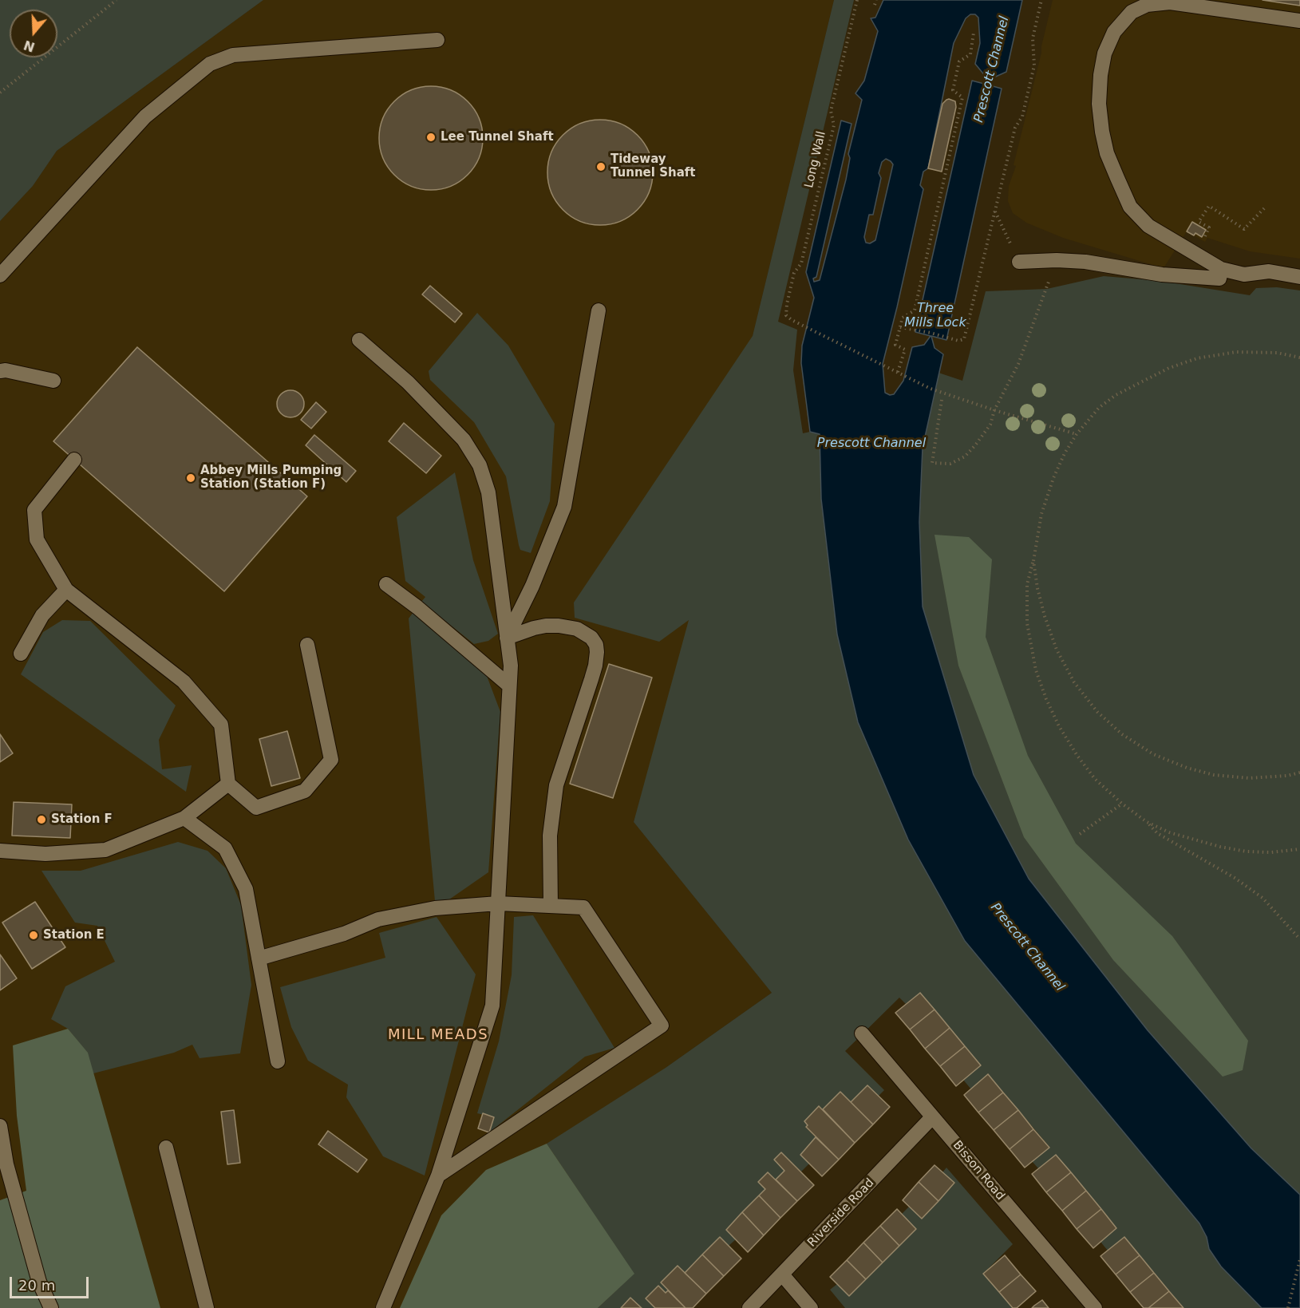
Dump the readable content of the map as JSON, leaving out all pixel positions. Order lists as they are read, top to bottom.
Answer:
{
  "streets": {
    "street": ["Bisson Road", "Riverside Road"],
    "path": ["Long Wall"]
  },
  "crossings": [
    ["Bisson Road", "Riverside Road"]
  ],
  "districts": ["MILL MEADS"],
  "water": ["Prescott Channel", "Three Mills Lock"],
  "places": [
    "Lee Tunnel Shaft",
    "Tideway Tunnel Shaft",
    "Abbey Mills Pumping Station (Station F)",
    "Station F",
    "Station E"
  ],
  "scale_bar": "20 m",
  "north": "bottom"
}
